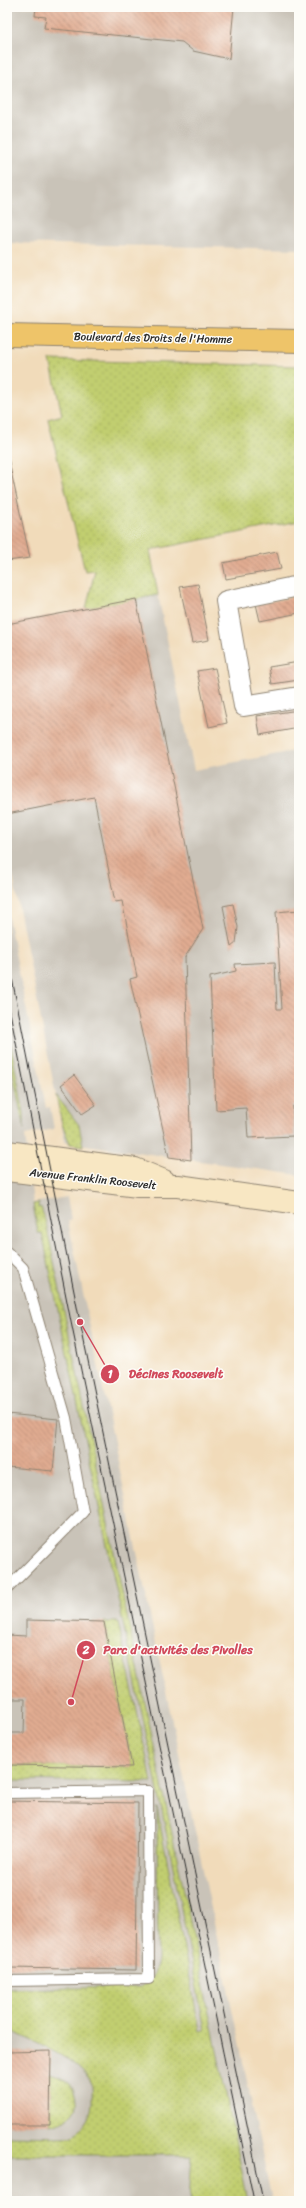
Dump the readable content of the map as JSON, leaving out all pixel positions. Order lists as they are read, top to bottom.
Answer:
{
  "streets": {
    "main road": ["Boulevard des Droits de l'Homme"],
    "street": ["Avenue Franklin Roosevelt"]
  },
  "places": ["Décines Roosevelt", "Parc d'activités des Pivolles"]
}
